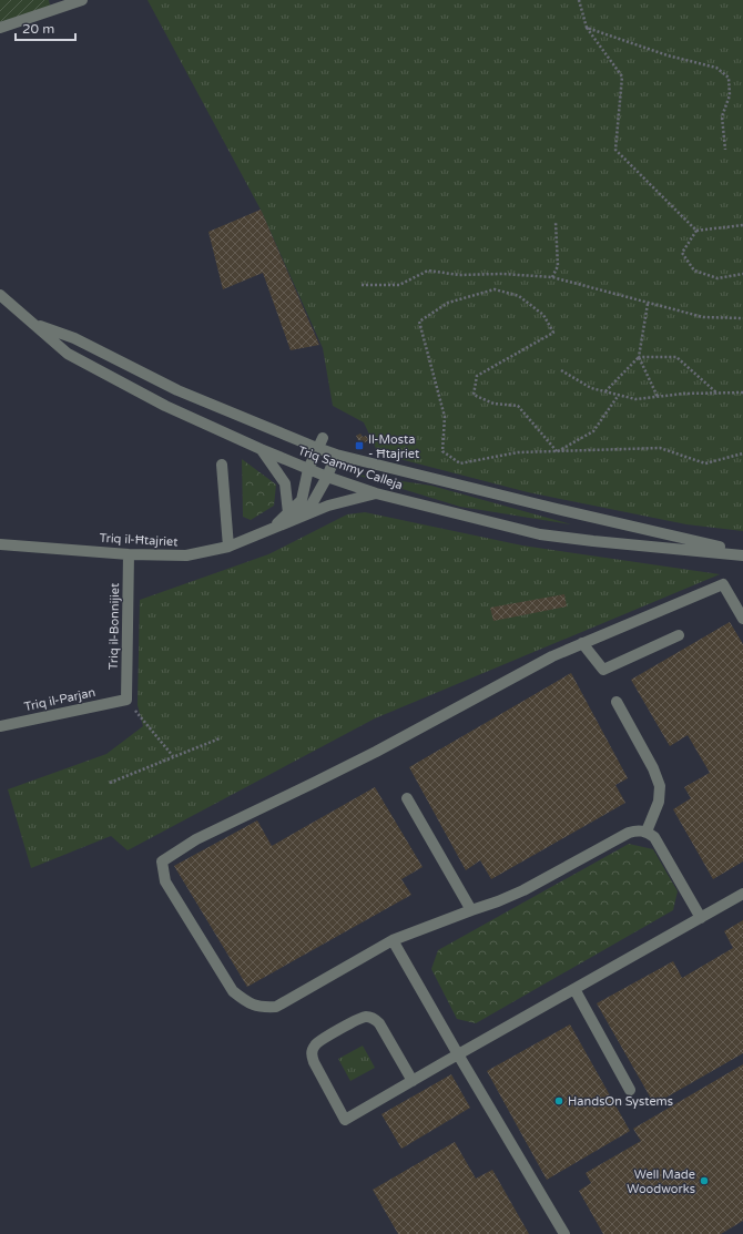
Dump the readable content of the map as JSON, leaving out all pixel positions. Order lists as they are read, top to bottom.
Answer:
{
  "streets": {
    "street": [
      "Triq Sammy Calleja",
      "Triq il-Ħtajriet",
      "Triq il-Bonnijiet",
      "Triq il-Parjan"
    ]
  },
  "crossings": [
    ["Triq Sammy Calleja", "Triq il-Ħtajriet"],
    ["Triq il-Ħtajriet", "Triq il-Bonnijiet"],
    ["Triq il-Bonnijiet", "Triq il-Parjan"]
  ],
  "places": {
    "transit": ["Il-Mosta - Ħtajriet"],
    "other": ["HandsOn Systems", "Well Made Woodworks"]
  },
  "scale_bar": "20 m"
}
